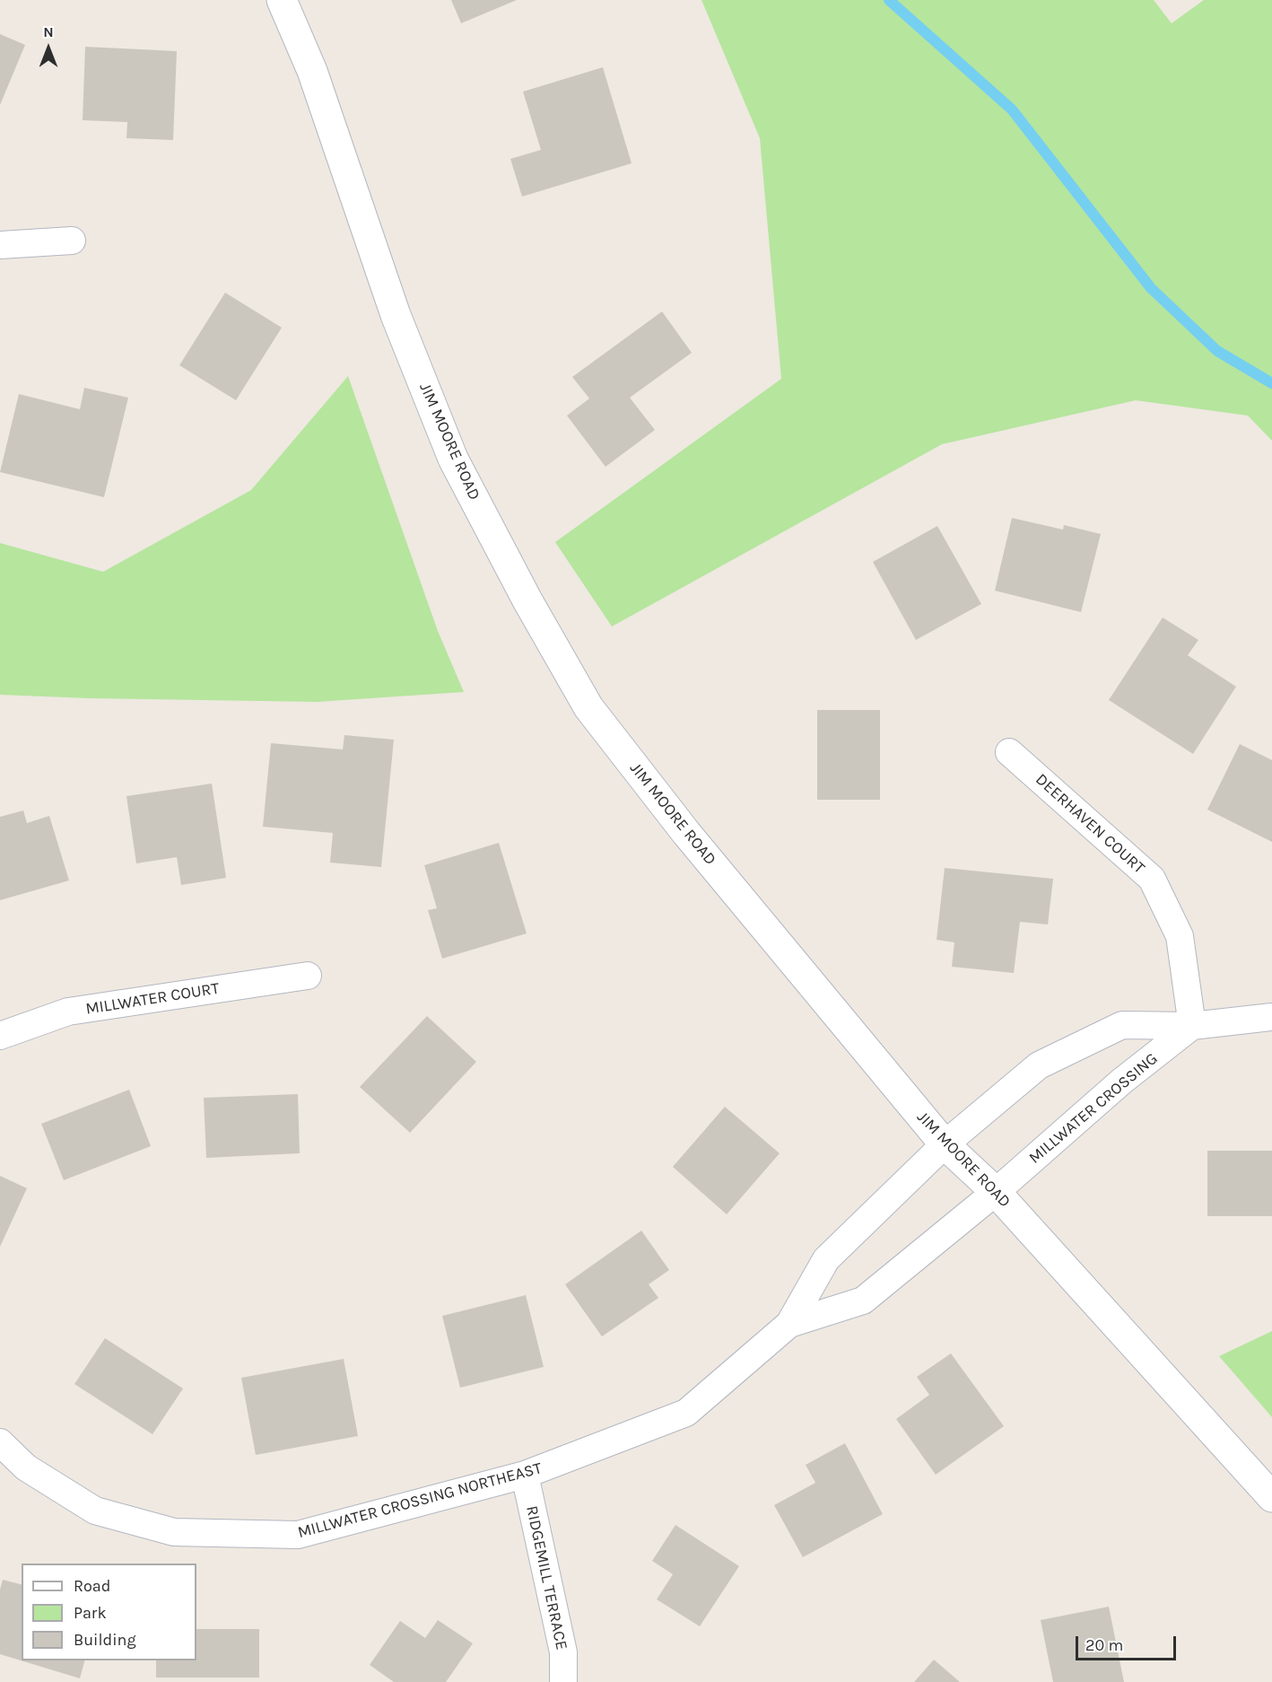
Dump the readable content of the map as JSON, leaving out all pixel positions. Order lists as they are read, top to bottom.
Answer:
{
  "streets": {
    "street": [
      "JIM MOORE ROAD",
      "DEERHAVEN COURT",
      "MILLWATER COURT",
      "MILLWATER CROSSING",
      "MILLWATER CROSSING NORTHEAST",
      "RIDGEMILL TERRACE"
    ]
  },
  "crossings": [
    ["JIM MOORE ROAD", "MILLWATER CROSSING"],
    ["JIM MOORE ROAD", "MILLWATER CROSSING NORTHEAST"],
    ["DEERHAVEN COURT", "MILLWATER CROSSING"],
    ["MILLWATER CROSSING", "MILLWATER CROSSING NORTHEAST"],
    ["MILLWATER CROSSING NORTHEAST", "RIDGEMILL TERRACE"]
  ],
  "legend": ["Road", "Park", "Building"],
  "scale_bar": "20 m",
  "north": "top"
}
